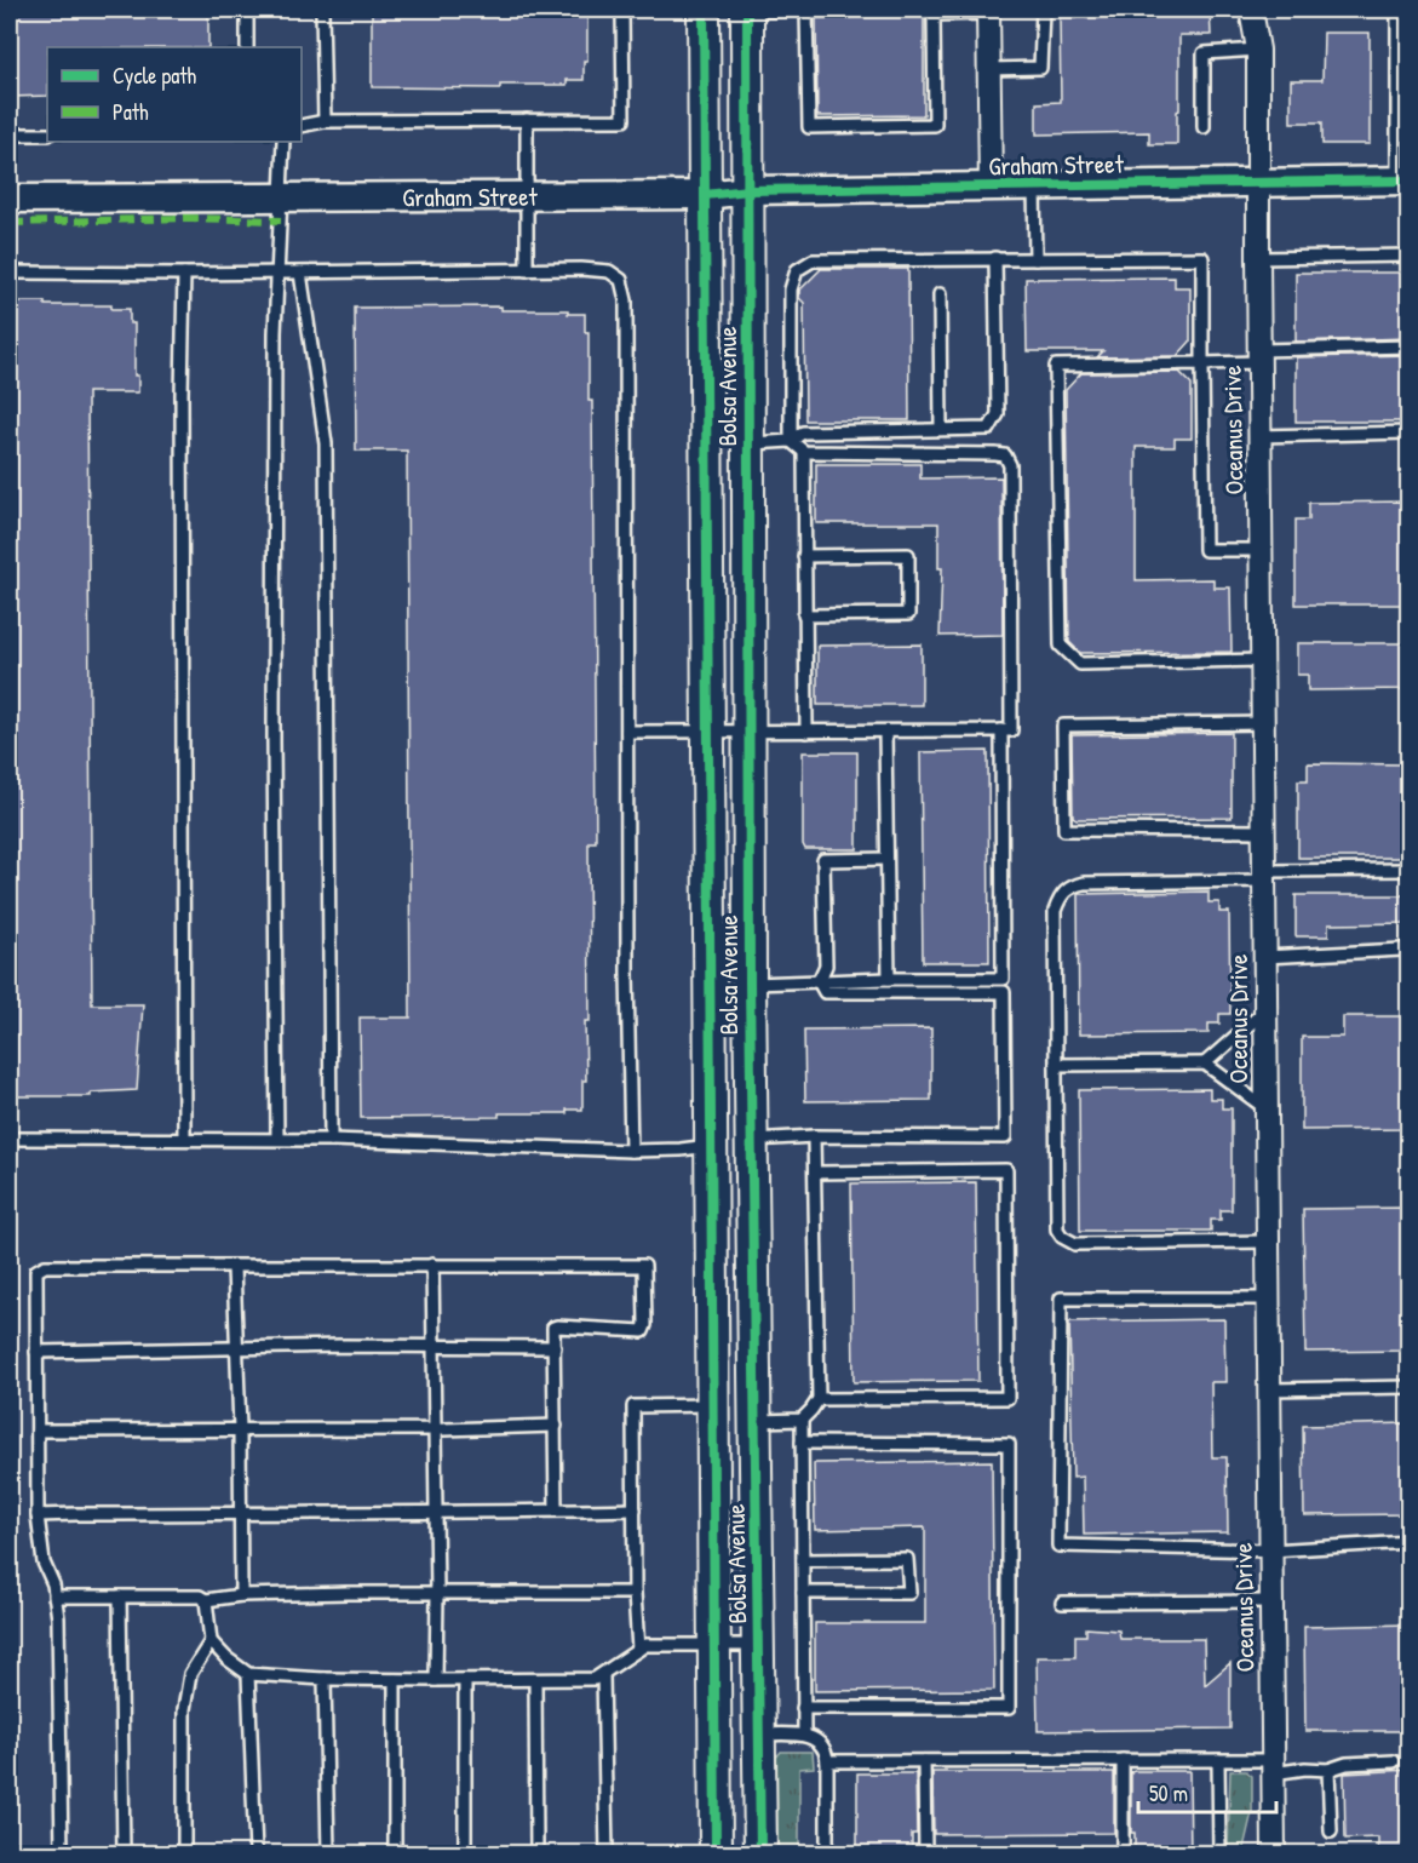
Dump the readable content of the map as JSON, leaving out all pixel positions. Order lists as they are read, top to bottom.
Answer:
{
  "streets": {
    "main road": ["Bolsa Avenue"],
    "street": ["Graham Street", "Oceanus Drive"]
  },
  "crossings": [
    ["Graham Street", "Bolsa Avenue"],
    ["Graham Street", "Oceanus Drive"]
  ],
  "legend": ["Cycle path", "Path"],
  "scale_bar": "50 m"
}
